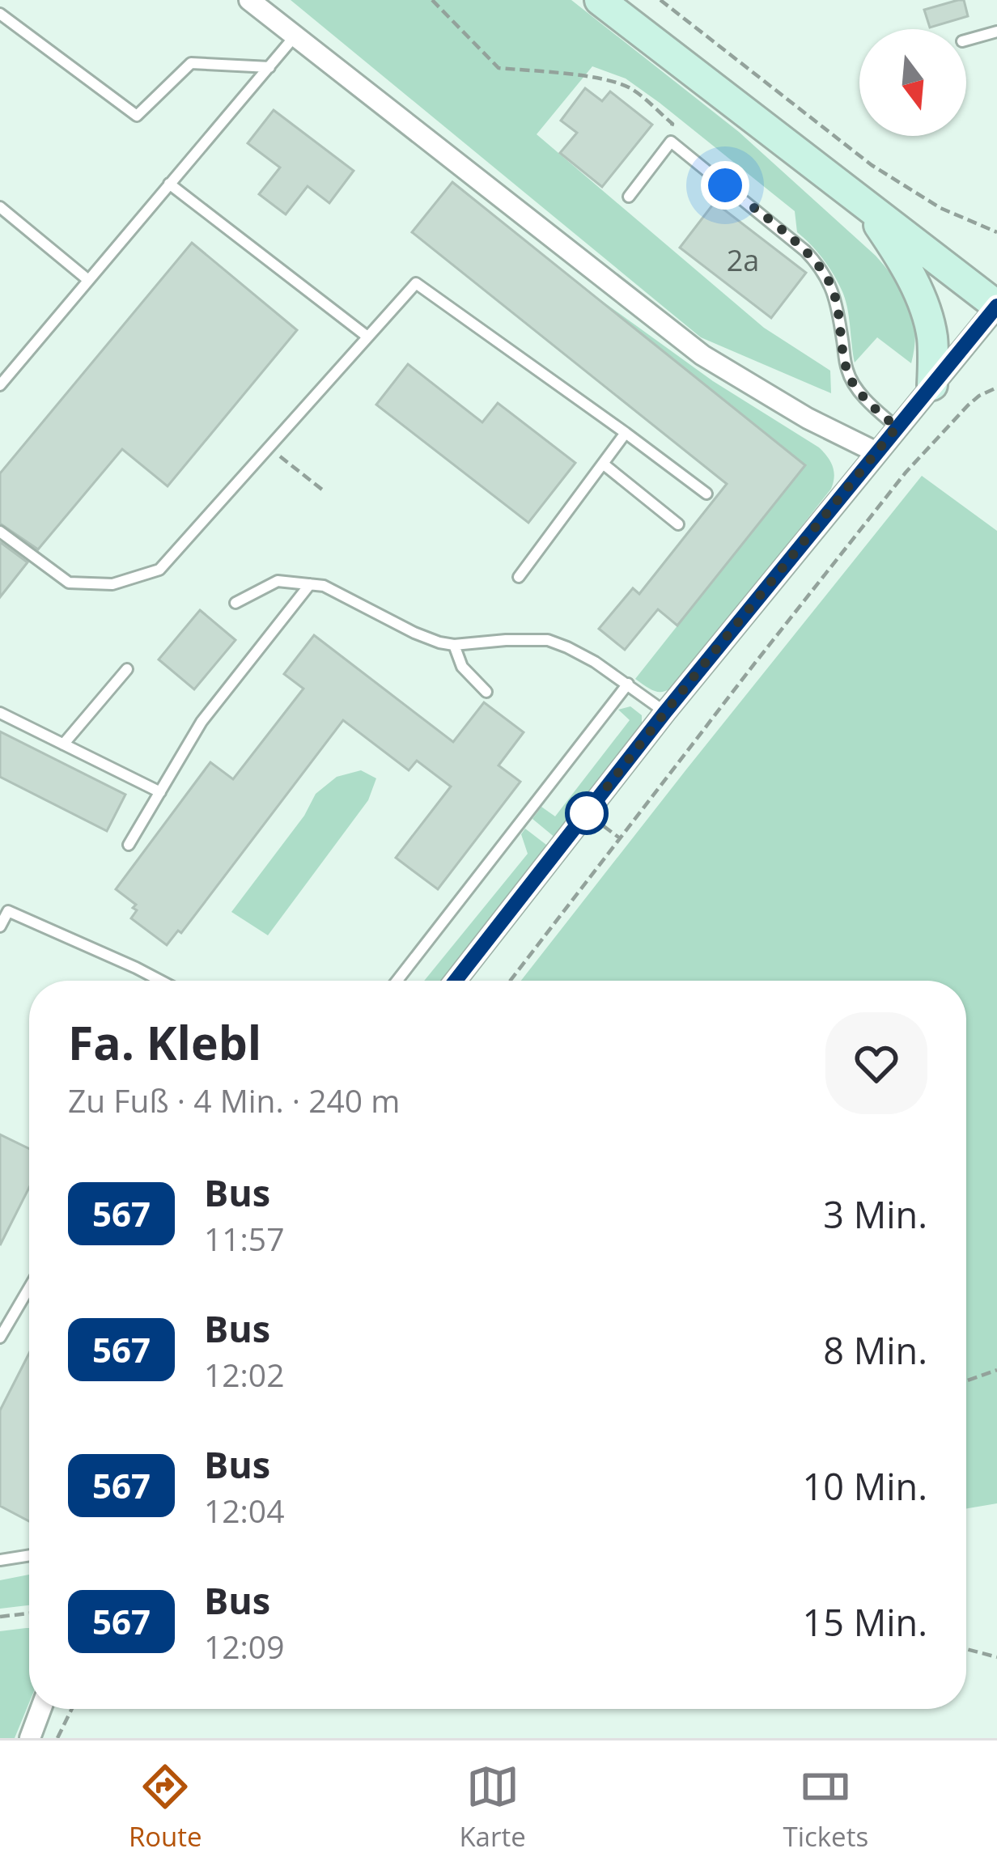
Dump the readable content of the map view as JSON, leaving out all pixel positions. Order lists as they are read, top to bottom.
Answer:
{
  "lines": ["bus line 567"],
  "house_numbers": ["2a"],
  "north": "bottom",
  "page": {
    "heading": ["Fa. Klebl", "Zu Fuß · 4 Min. · 240 m"],
    "list": [
      {
        "mark": "567",
        "name": "Bus",
        "note": "11:57",
        "value": "3 Min."
      },
      {
        "mark": "567",
        "name": "Bus",
        "note": "12:02",
        "value": "8 Min."
      },
      {
        "mark": "567",
        "name": "Bus",
        "note": "12:04",
        "value": "10 Min."
      },
      {
        "mark": "567",
        "name": "Bus",
        "note": "12:09",
        "value": "15 Min."
      }
    ],
    "tabs": ["Route", "Karte", "Tickets"]
  }
}
